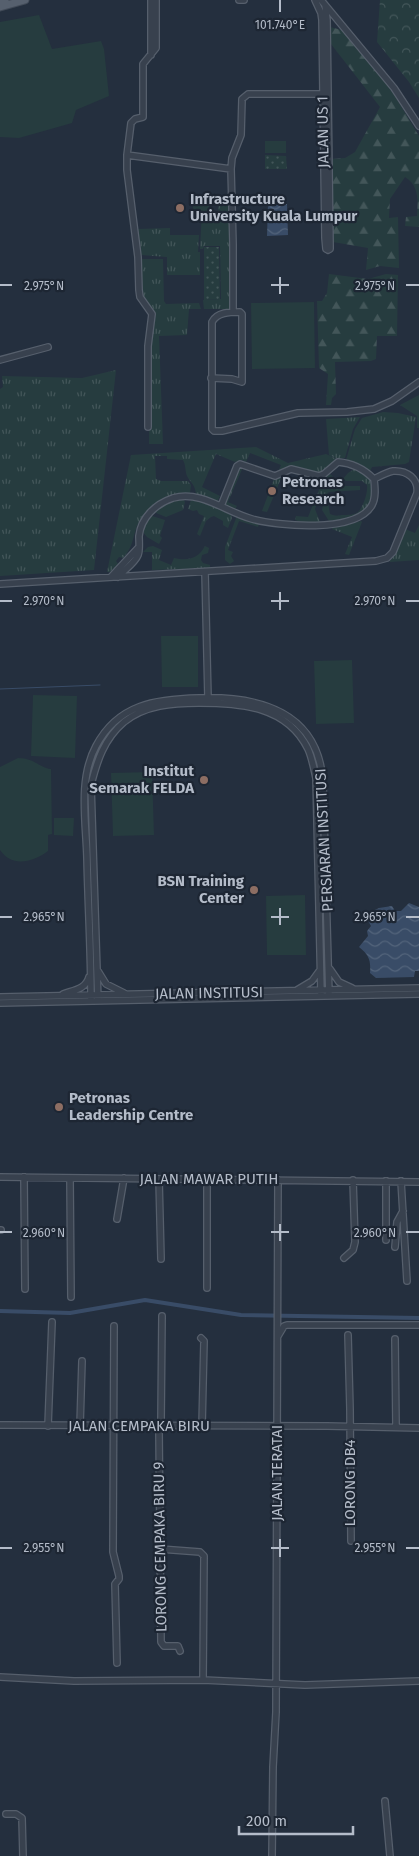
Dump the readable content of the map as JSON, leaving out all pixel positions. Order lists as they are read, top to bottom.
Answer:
{
  "streets": {
    "street": [
      "JALAN US 1",
      "PERSIARAN INSTITUSI",
      "JALAN INSTITUSI",
      "JALAN MAWAR PUTIH",
      "JALAN CEMPAKA BIRU",
      "JALAN TERATAI",
      "LORONG DB4",
      "LORONG CEMPAKA BIRU 9"
    ]
  },
  "crossings": [
    ["PERSIARAN INSTITUSI", "JALAN INSTITUSI"],
    ["JALAN MAWAR PUTIH", "JALAN TERATAI"],
    ["JALAN CEMPAKA BIRU", "JALAN TERATAI"],
    ["JALAN CEMPAKA BIRU", "LORONG DB4"],
    ["JALAN CEMPAKA BIRU", "LORONG CEMPAKA BIRU 9"]
  ],
  "places": [
    "Infrastructure University Kuala Lumpur",
    "Petronas Research",
    "Institut Semarak FELDA",
    "BSN Training Center",
    "Petronas Leadership Centre"
  ],
  "scale_bar": "200 m",
  "coordinates": [
    "101.740°E",
    "2.975°N",
    "2.970°N",
    "2.965°N",
    "2.960°N",
    "2.955°N"
  ]
}
